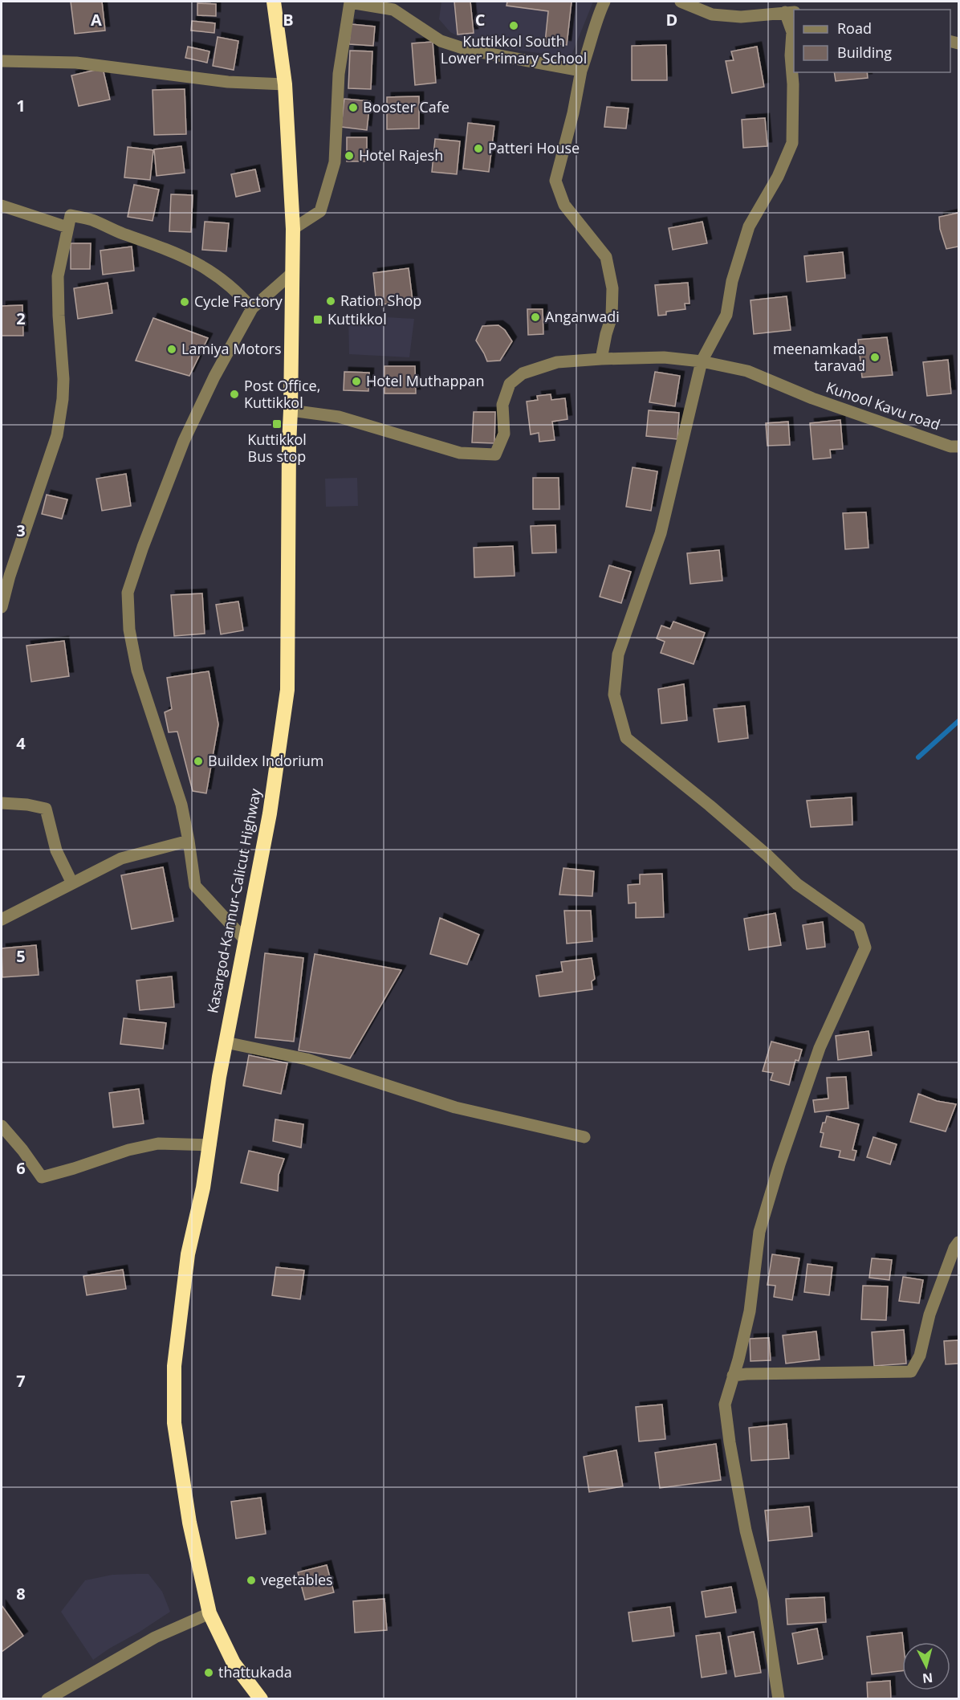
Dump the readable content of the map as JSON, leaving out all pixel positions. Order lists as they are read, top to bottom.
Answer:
{
  "streets": {
    "highway": ["Kasargod-Kannur-Calicut Highway"],
    "street": ["Kunool Kavu road"]
  },
  "crossings": [
    ["Kunool Kavu road", "Kasargod-Kannur-Calicut Highway"]
  ],
  "places": {
    "other": [
      "Kuttikkol South Lower Primary School",
      "Booster Cafe",
      "Patteri House",
      "Hotel Rajesh",
      "Ration Shop",
      "Cycle Factory",
      "Anganwadi",
      "Lamiya Motors",
      "meenamkada taravad",
      "Hotel Muthappan",
      "Post Office, Kuttikkol",
      "Buildex Indorium",
      "vegetables",
      "thattukada"
    ],
    "transit": ["Kuttikkol", "Kuttikkol Bus stop"]
  },
  "legend": ["Road", "Building"],
  "north": "bottom",
  "grid": {
    "columns": [
      "A",
      "B",
      "C",
      "D"
    ],
    "rows": [
      "1",
      "2",
      "3",
      "4",
      "5",
      "6",
      "7",
      "8"
    ]
  }
}
